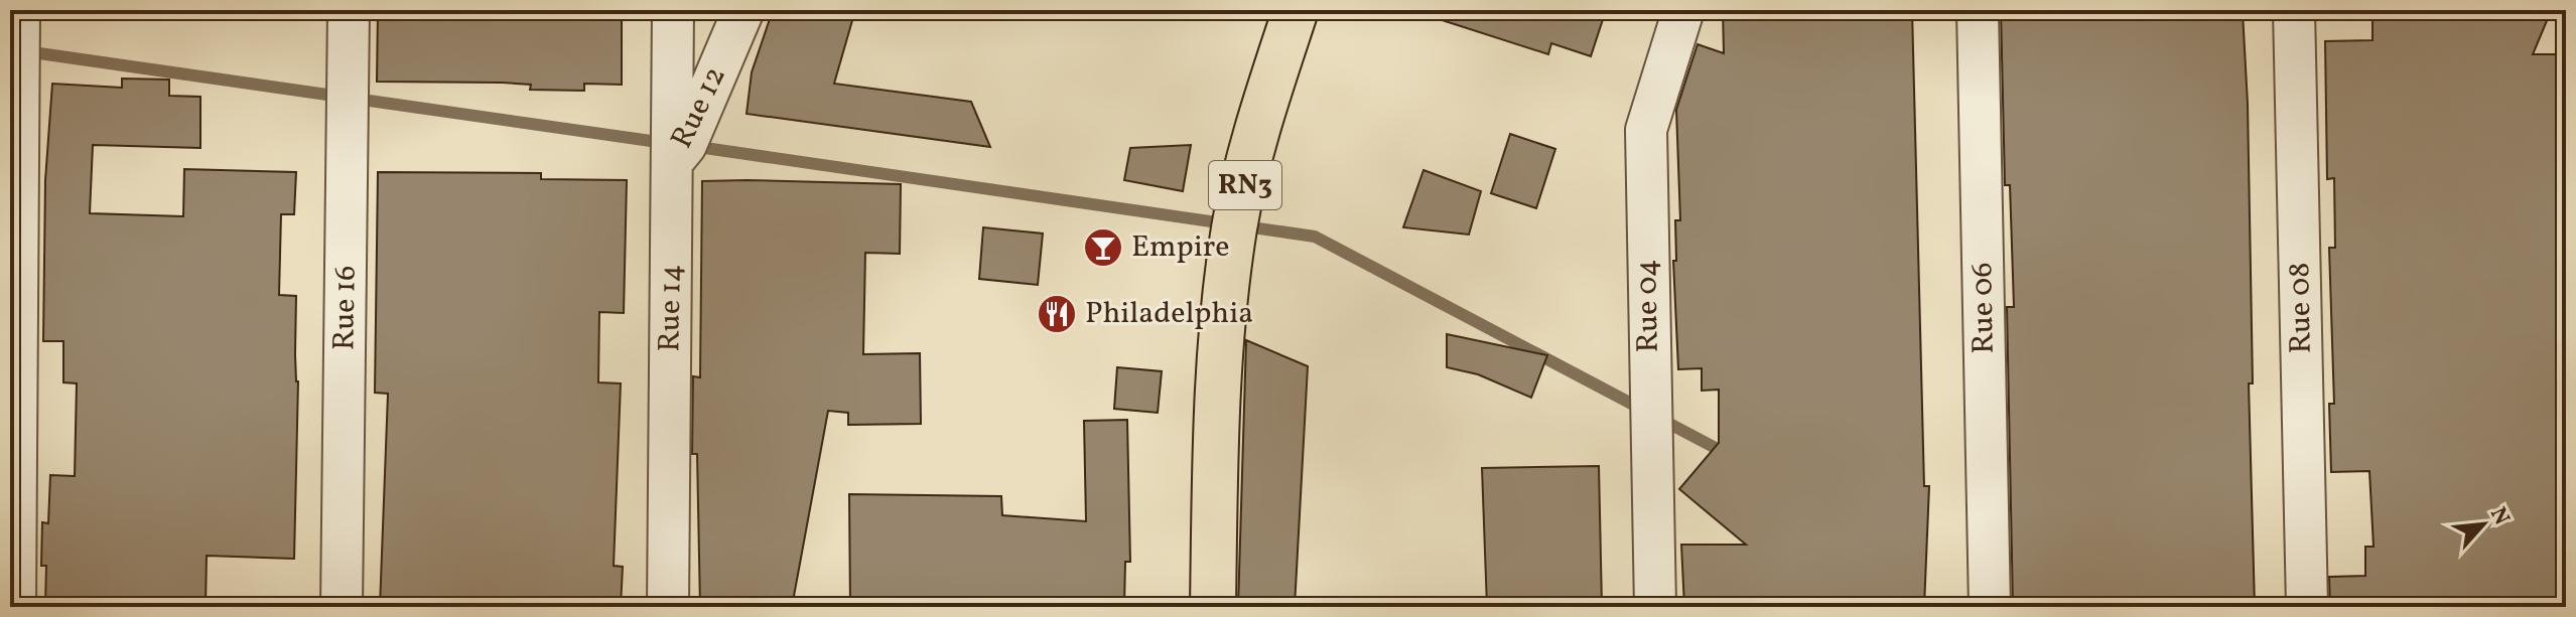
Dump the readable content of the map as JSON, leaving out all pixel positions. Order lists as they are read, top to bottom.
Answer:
{
  "streets": {
    "highway": ["RN3"],
    "street": [
      "Rue 12",
      "Rue 04",
      "Rue 16",
      "Rue 14",
      "Rue 06",
      "Rue 08"
    ]
  },
  "crossings": [
    ["Rue 12", "Rue 14"]
  ],
  "places": {
    "bar": ["Empire"],
    "restaurant": ["Philadelphia"]
  },
  "north": "top right"
}
